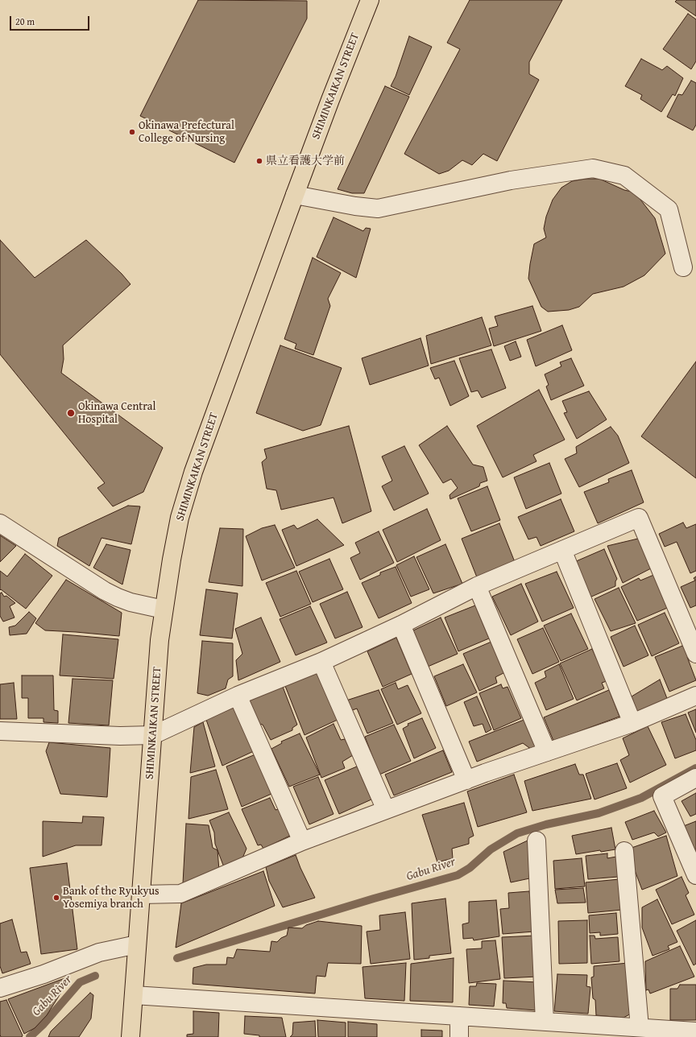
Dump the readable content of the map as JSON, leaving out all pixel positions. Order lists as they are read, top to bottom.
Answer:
{
  "streets": {
    "main road": ["SHIMINKAIKAN STREET"]
  },
  "water": ["Gabu River"],
  "places": [
    "Okinawa Prefectural College of Nursing",
    "県立看護大学前",
    "Okinawa Central Hospital",
    "Bank of the Ryukyus Yosemiya branch"
  ],
  "scale_bar": "20 m"
}
